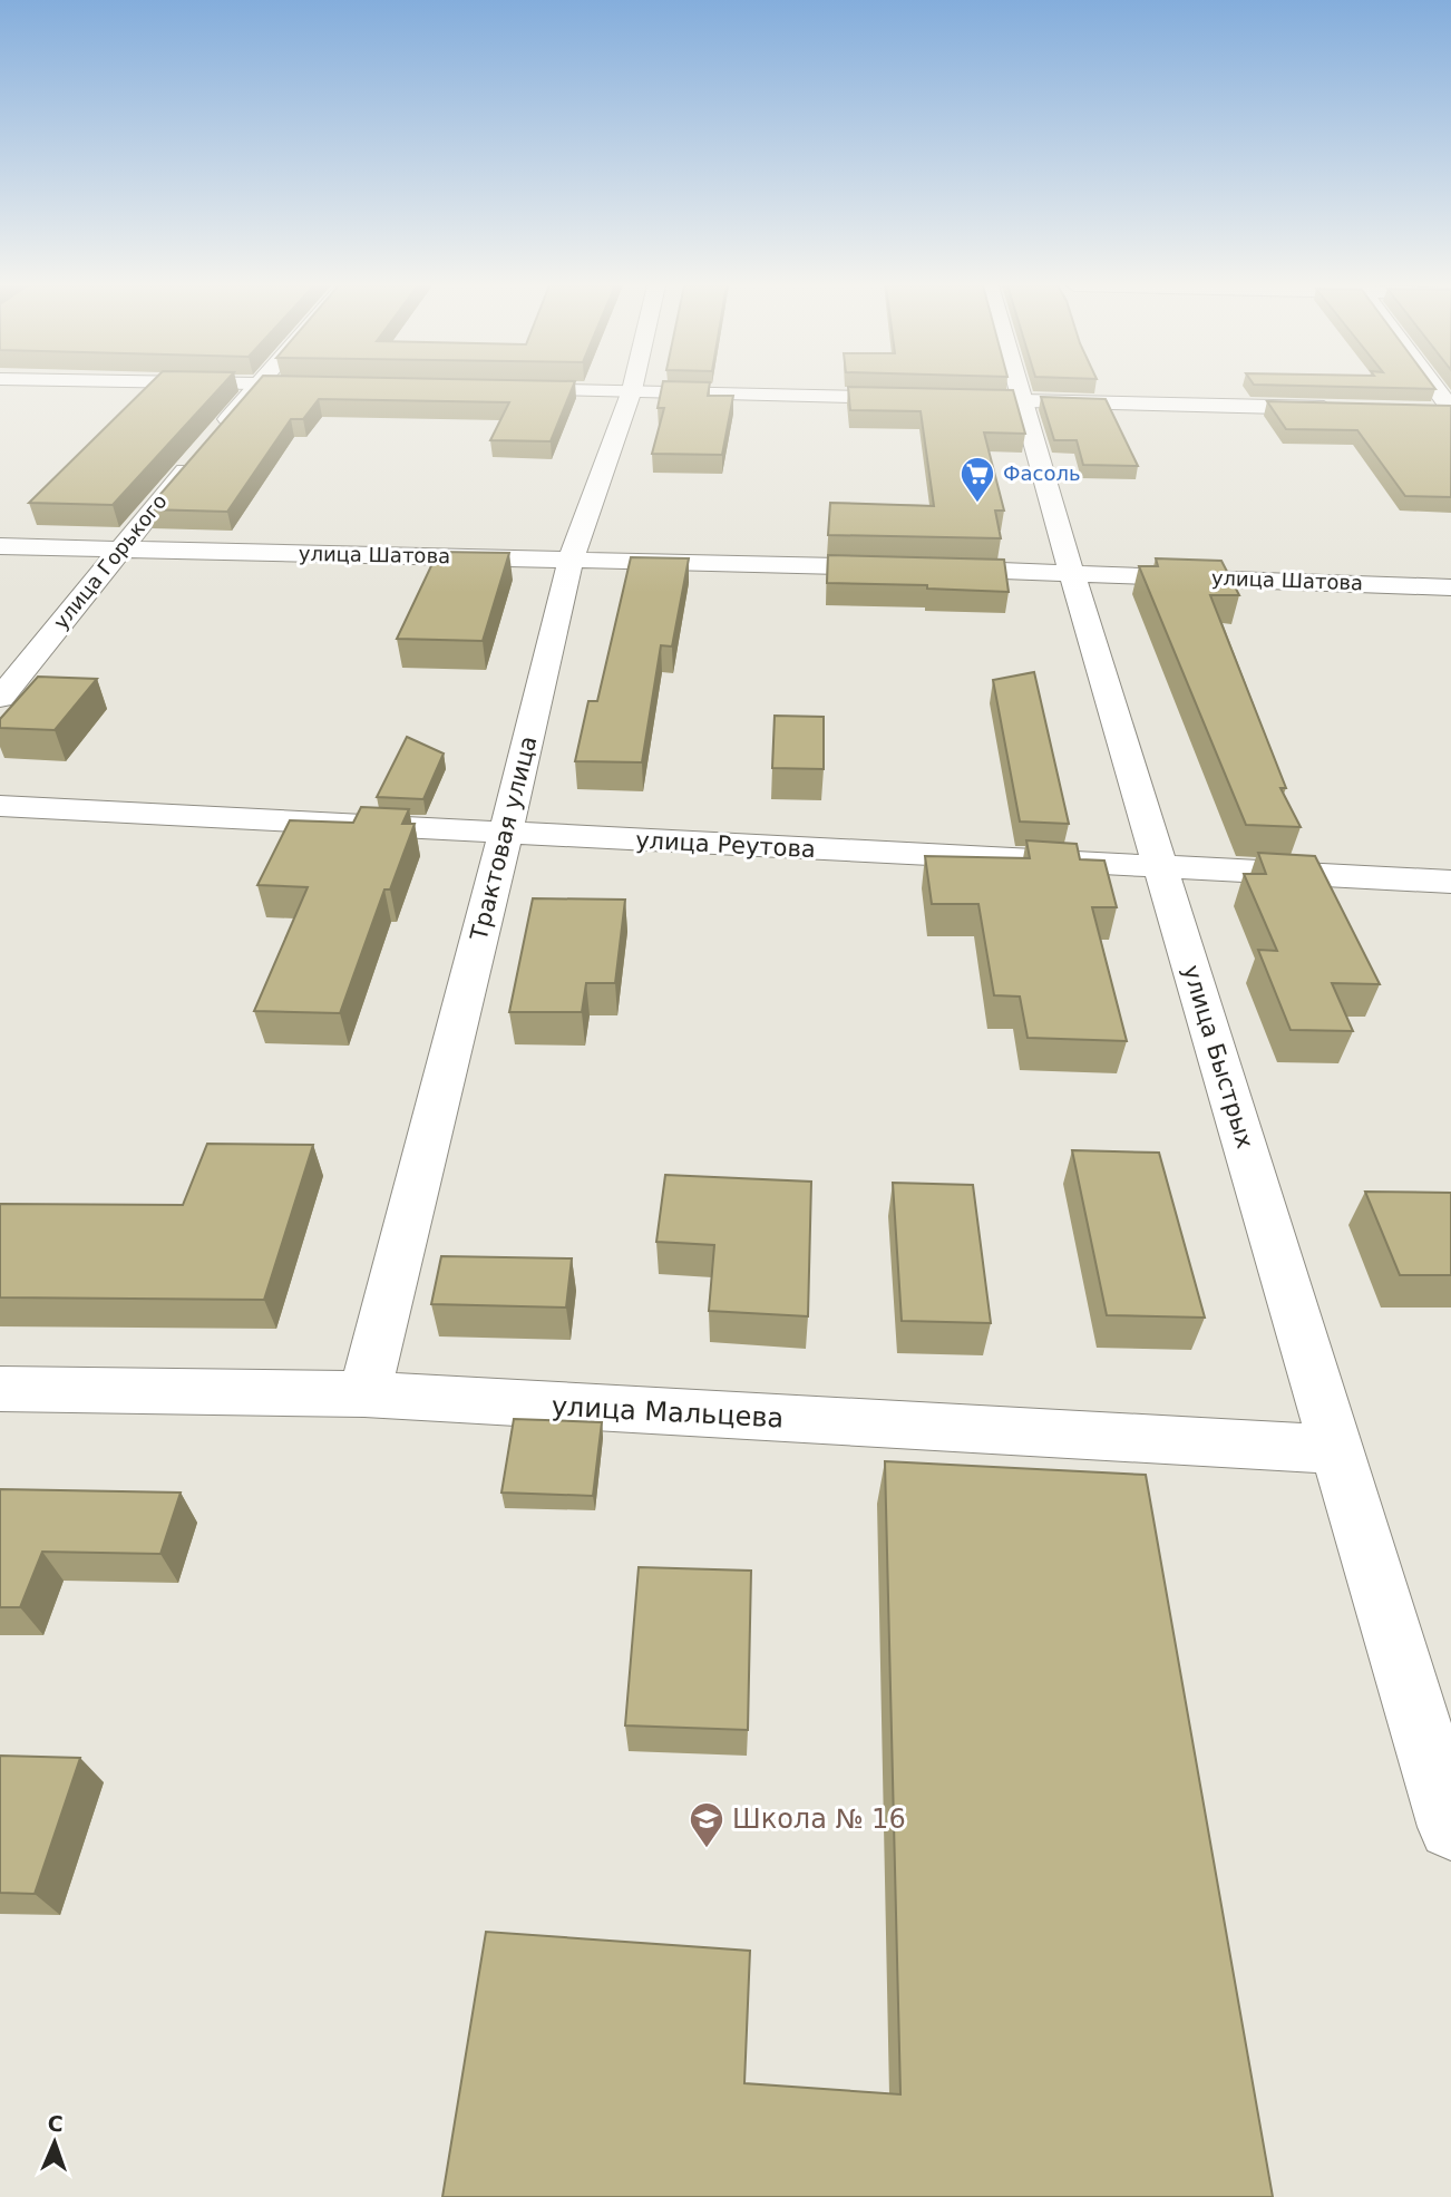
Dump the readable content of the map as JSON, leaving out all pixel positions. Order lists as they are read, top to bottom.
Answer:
{
  "streets": {
    "street": [
      "улица Шатова",
      "улица Горького",
      "Трактовая улица",
      "улица Реутова",
      "улица Быстрых",
      "улица Мальцева"
    ]
  },
  "crossings": [
    ["улица Шатова", "улица Горького"],
    ["улица Шатова", "Трактовая улица"],
    ["улица Шатова", "улица Быстрых"],
    ["Трактовая улица", "улица Реутова"],
    ["Трактовая улица", "улица Мальцева"],
    ["улица Реутова", "улица Быстрых"],
    ["улица Быстрых", "улица Мальцева"]
  ],
  "places": {
    "supermarket": ["Фасоль"],
    "school or university": ["Школа № 16"]
  },
  "north": "top"
}
